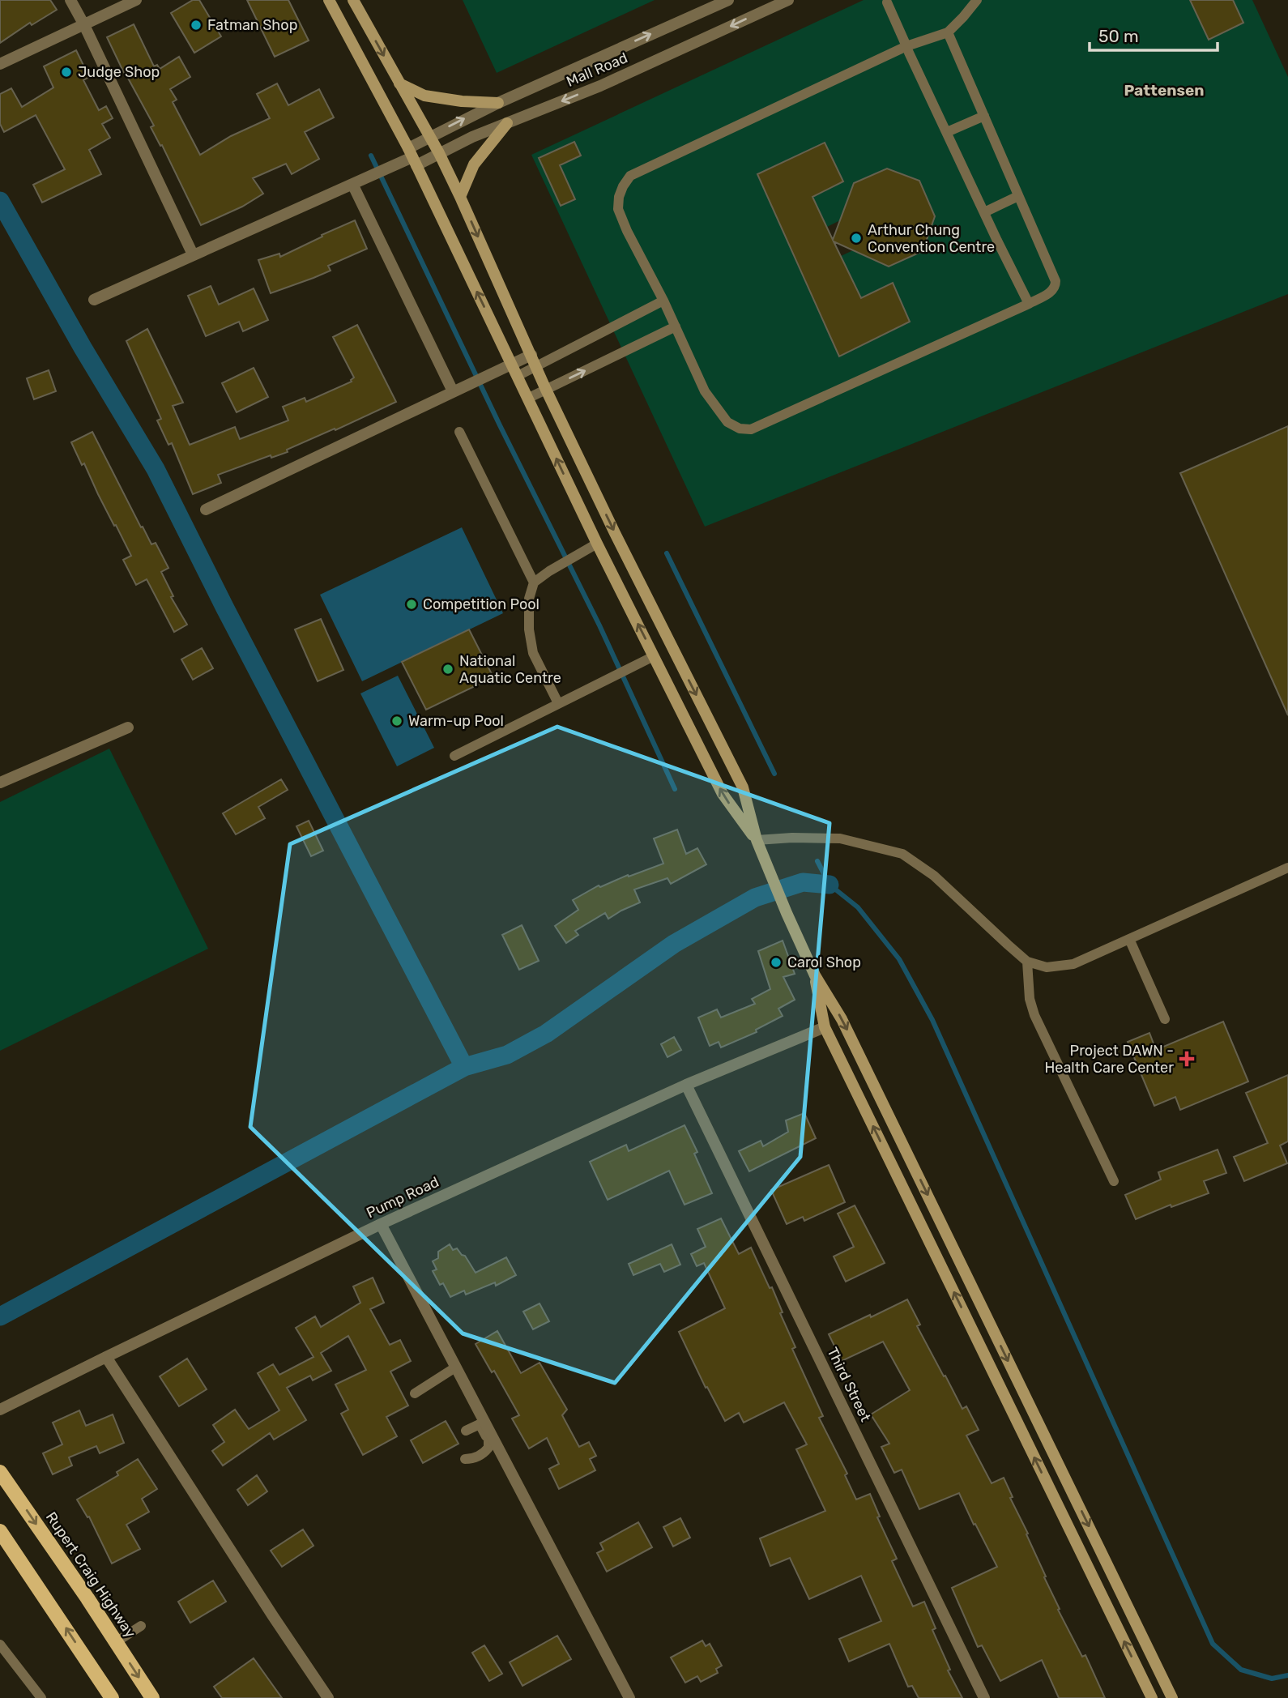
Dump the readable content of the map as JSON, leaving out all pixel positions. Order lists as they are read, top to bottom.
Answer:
{
  "streets": {
    "main road": ["Rupert Craig Highway"],
    "street": ["Mall Road", "Pump Road", "Third Street"]
  },
  "crossings": [
    ["Pump Road", "Third Street"]
  ],
  "districts": ["Pattensen"],
  "places": {
    "other": [
      "Fatman Shop",
      "Judge Shop",
      "Arthur Chung Convention Centre",
      "Competition Pool",
      "National Aquatic Centre",
      "Warm-up Pool",
      "Carol Shop"
    ],
    "health": ["Project DAWN - Health Care Center"]
  },
  "scale_bar": "50 m"
}
